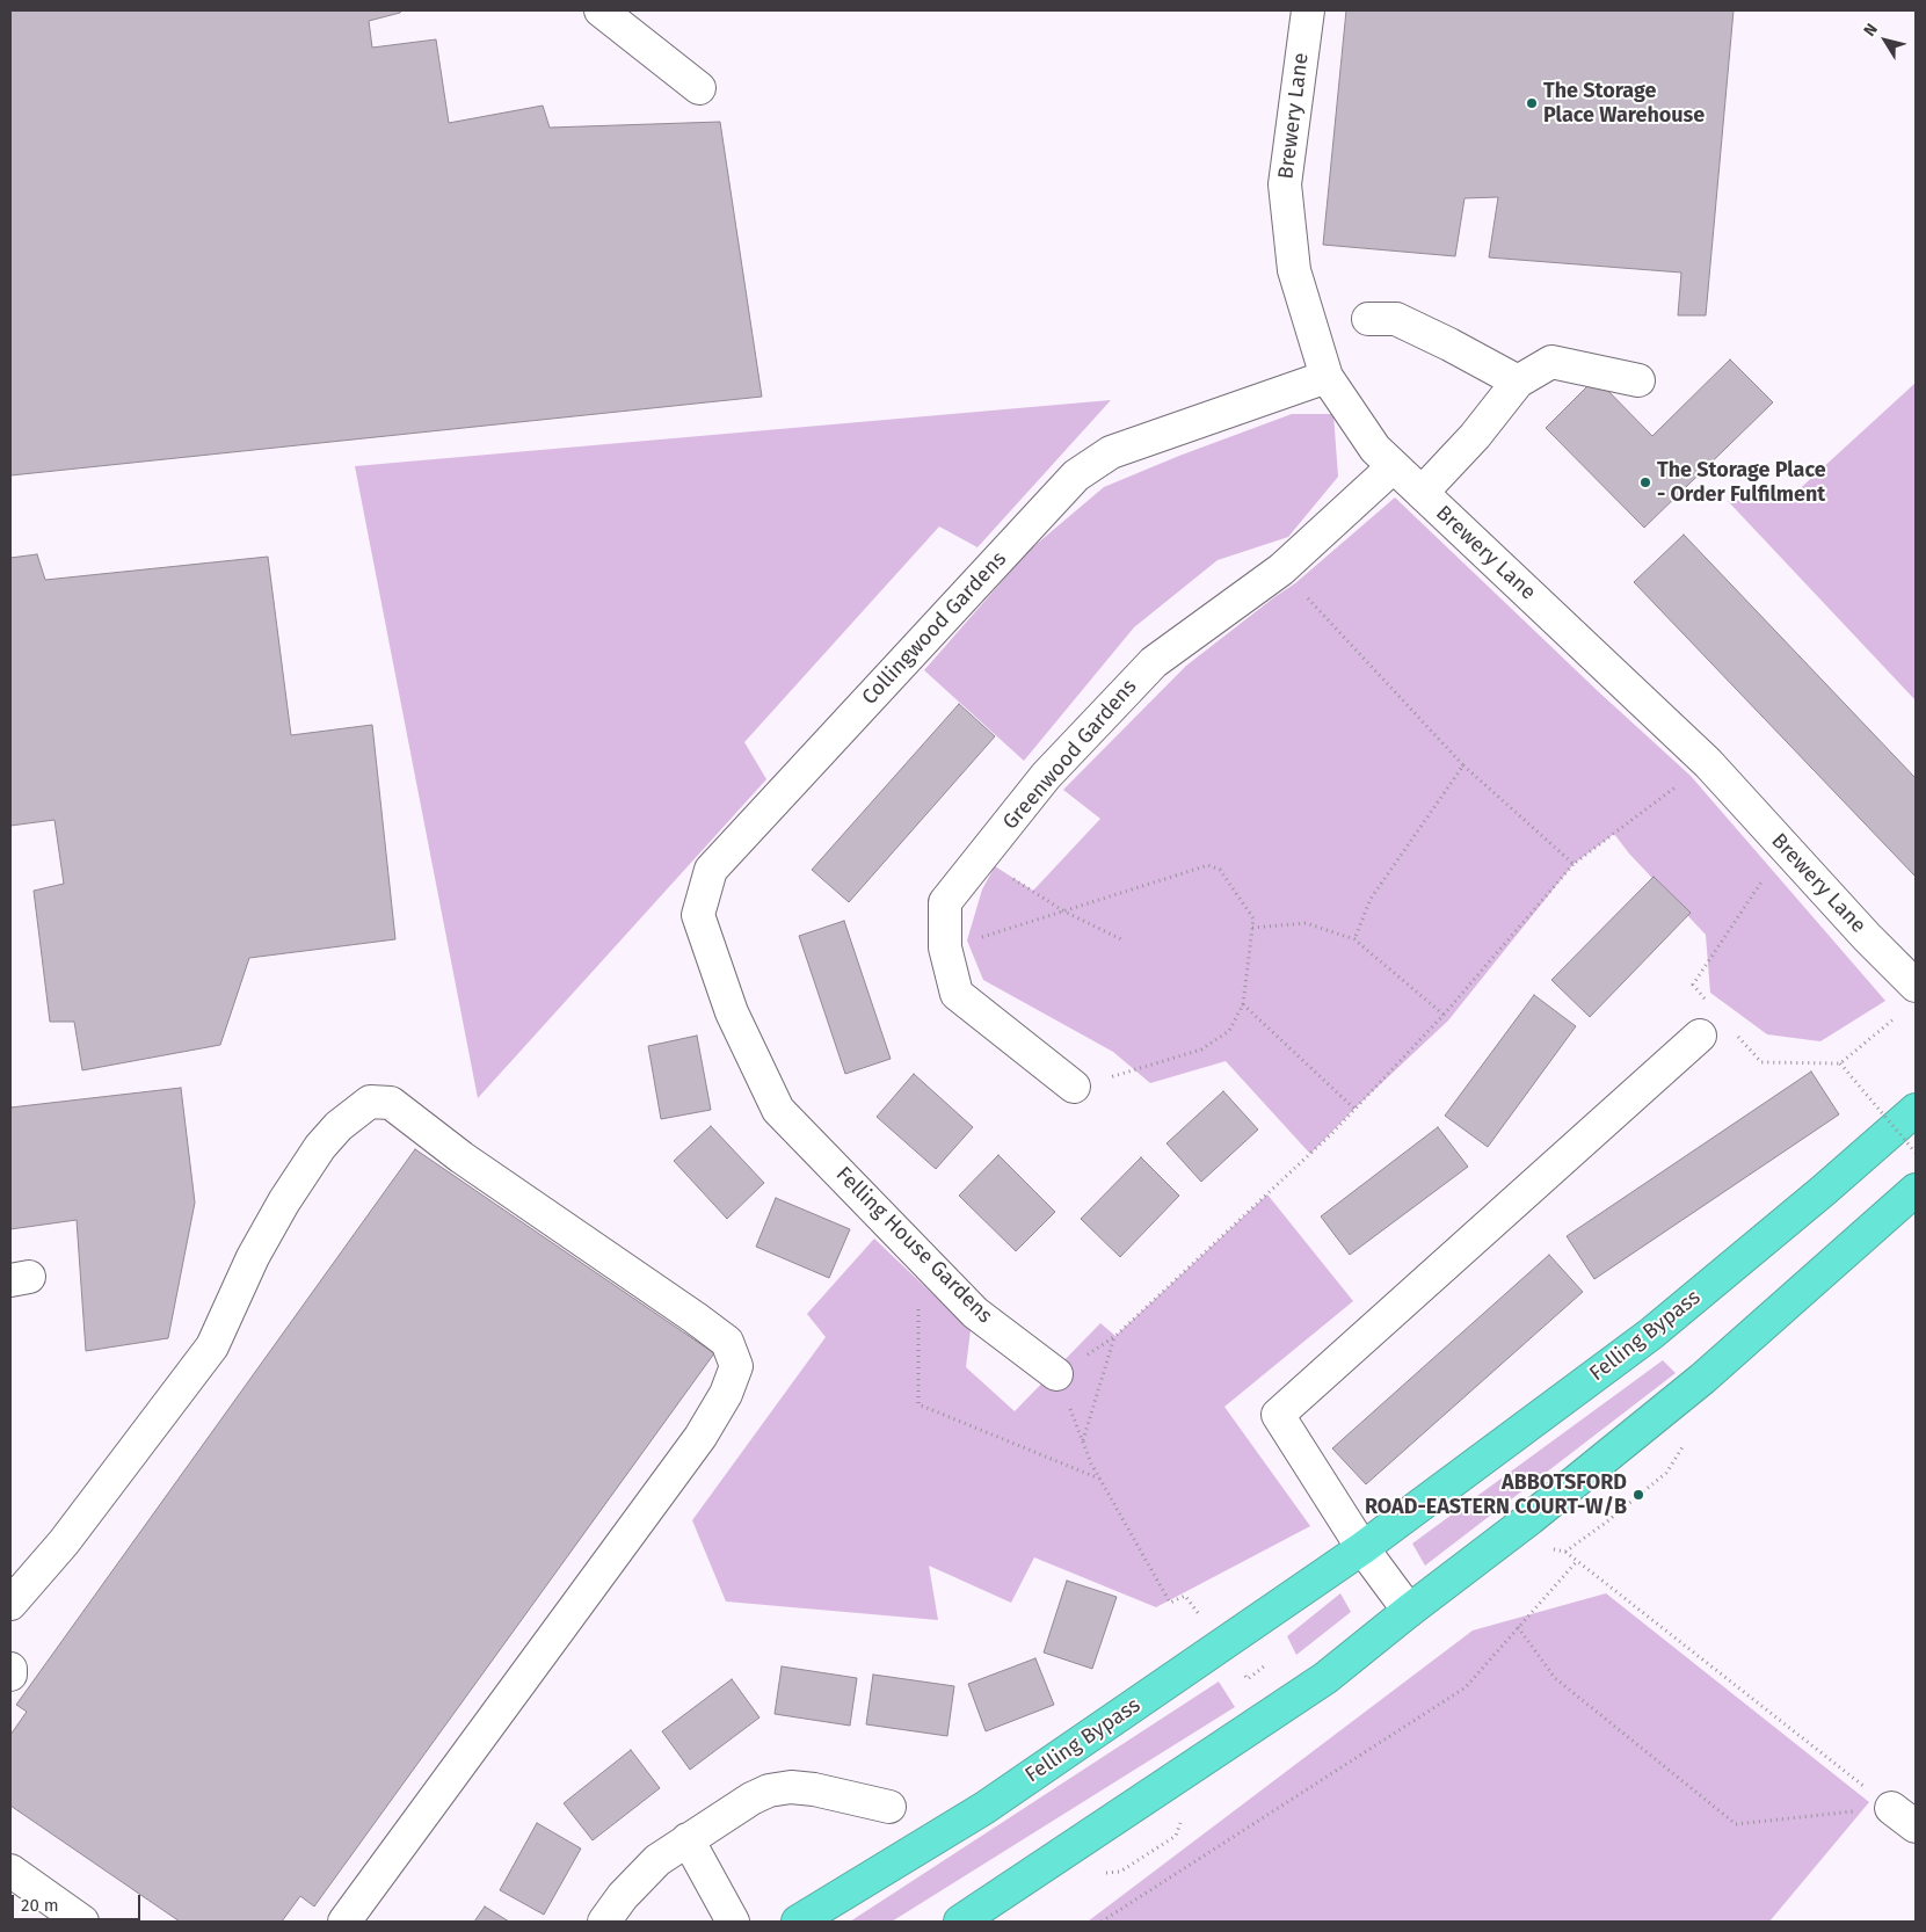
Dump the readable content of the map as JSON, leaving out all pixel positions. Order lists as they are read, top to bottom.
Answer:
{
  "streets": {
    "highway": ["Felling Bypass"],
    "street": [
      "Brewery Lane",
      "Collingwood Gardens",
      "Greenwood Gardens",
      "Felling House Gardens"
    ]
  },
  "crossings": [
    ["Brewery Lane", "Collingwood Gardens"],
    ["Brewery Lane", "Greenwood Gardens"],
    ["Collingwood Gardens", "Felling House Gardens"]
  ],
  "places": ["The Storage Place Warehouse", "The Storage Place - Order Fulfilment", "ABBOTSFORD ROAD-EASTERN COURT-W/B"],
  "scale_bar": "20 m",
  "north": "top left"
}
